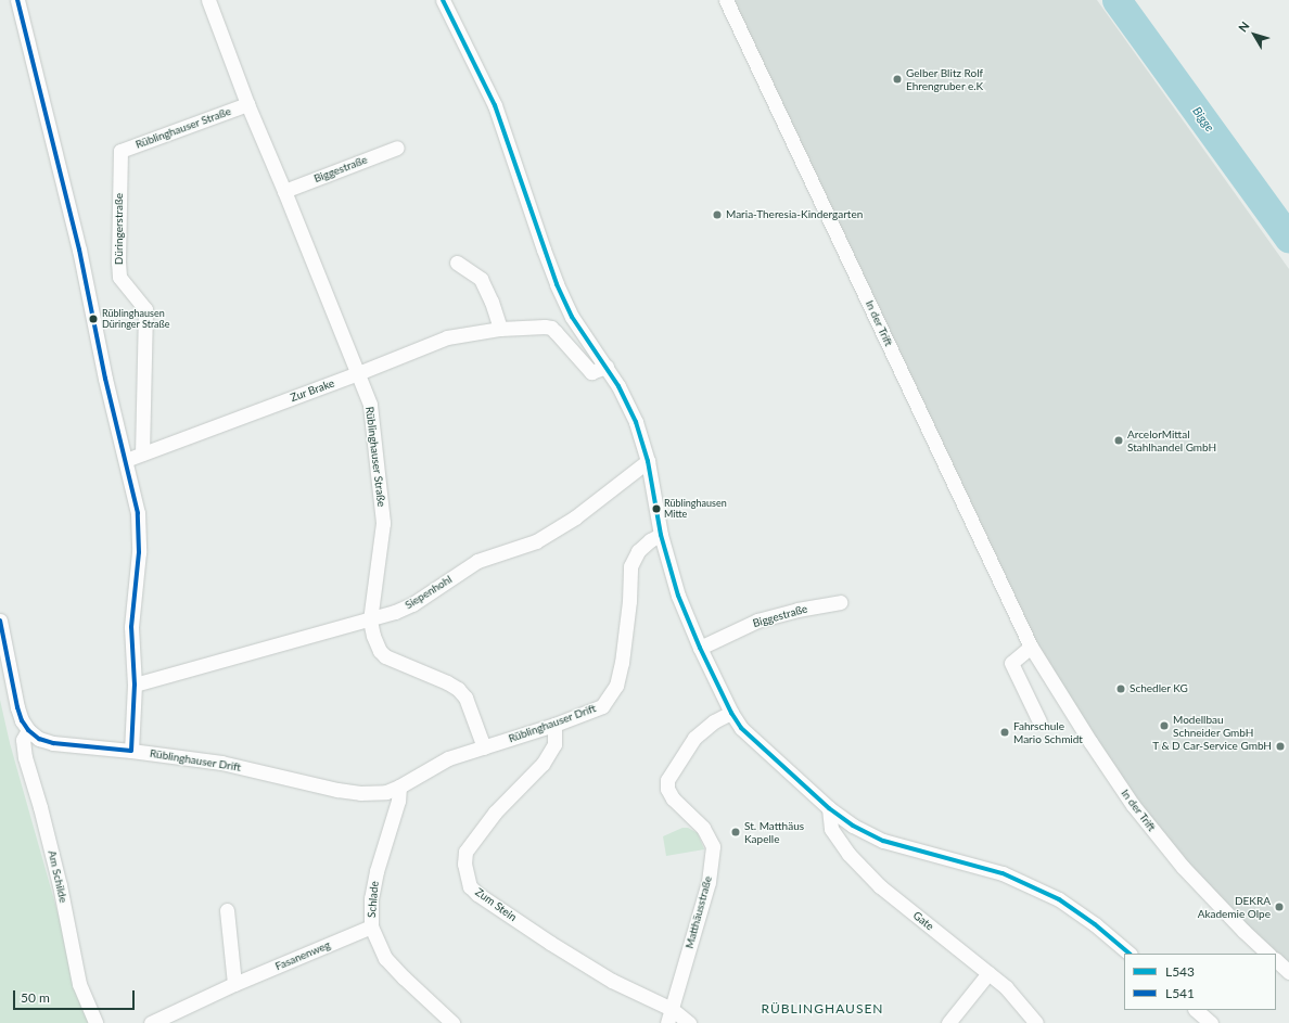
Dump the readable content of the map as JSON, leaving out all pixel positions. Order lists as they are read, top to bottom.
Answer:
{
  "streets": {
    "street": [
      "Rüblinghauser Straße",
      "Biggestraße",
      "Düringerstraße",
      "In der Trift",
      "Zur Brake",
      "Siepenhohl",
      "Rüblinghauser Drift",
      "Am Schilde",
      "Schlade",
      "Zum Stein",
      "Matthäusstraße",
      "Gate",
      "Fasanenweg"
    ]
  },
  "crossings": [
    ["Rüblinghauser Straße", "Biggestraße"],
    ["Rüblinghauser Straße", "Düringerstraße"],
    ["Rüblinghauser Straße", "Zur Brake"],
    ["Rüblinghauser Straße", "Siepenhohl"],
    ["Rüblinghauser Straße", "Rüblinghauser Drift"],
    ["Düringerstraße", "Zur Brake"],
    ["Rüblinghauser Drift", "Am Schilde"],
    ["Rüblinghauser Drift", "Schlade"],
    ["Rüblinghauser Drift", "Zum Stein"],
    ["Schlade", "Fasanenweg"],
    ["Zum Stein", "Matthäusstraße"]
  ],
  "districts": ["RÜBLINGHAUSEN"],
  "water": ["Bigge"],
  "places": [
    "Gelber Blitz Rolf Ehrengruber e.K",
    "Maria-Theresia-Kindergarten",
    "Rüblinghausen Düringer Straße",
    "ArcelorMittal Stahlhandel GmbH",
    "Rüblinghausen Mitte",
    "Schedler KG",
    "Modellbau Schneider GmbH",
    "Fahrschule Mario Schmidt",
    "T & D Car-Service GmbH",
    "St. Matthäus Kapelle",
    "DEKRA Akademie Olpe"
  ],
  "lines": ["transit line L543", "transit line L541"],
  "legend": ["L543", "L541"],
  "scale_bar": "50 m",
  "north": "top left"
}
